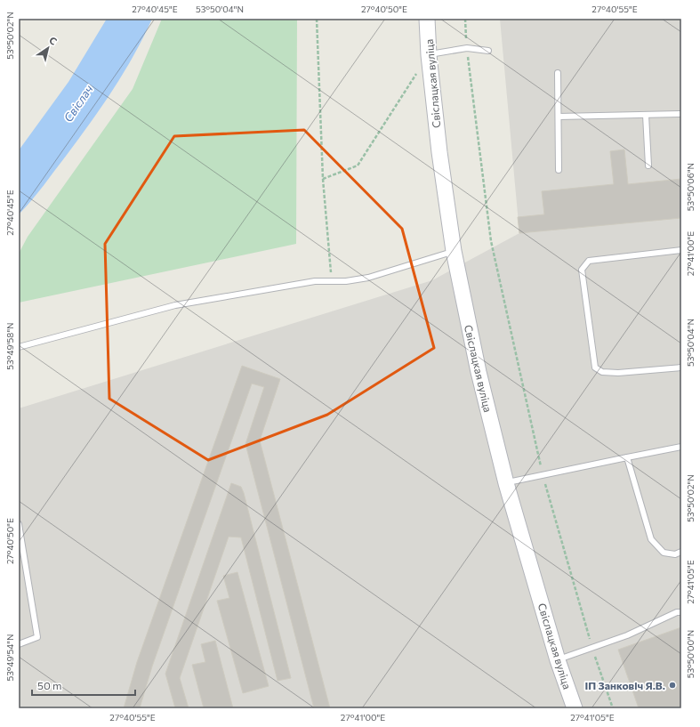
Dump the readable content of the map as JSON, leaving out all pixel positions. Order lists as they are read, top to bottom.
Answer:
{
  "streets": {
    "street": ["Свіслацкая вуліца"]
  },
  "water": ["Свіслач"],
  "places": ["ІП Занковіч Я.В."],
  "scale_bar": "50 m",
  "north": "top right",
  "coordinates": [
    "27°40'45\"E",
    "53°50'04\"N",
    "27°40'50\"E",
    "27°40'55\"E",
    "53°50'02\"N",
    "53°50'06\"N",
    "27°41'00\"E",
    "53°49'58\"N",
    "27°41'05\"E",
    "53°50'00\"N",
    "53°49'54\"N"
  ]
}
